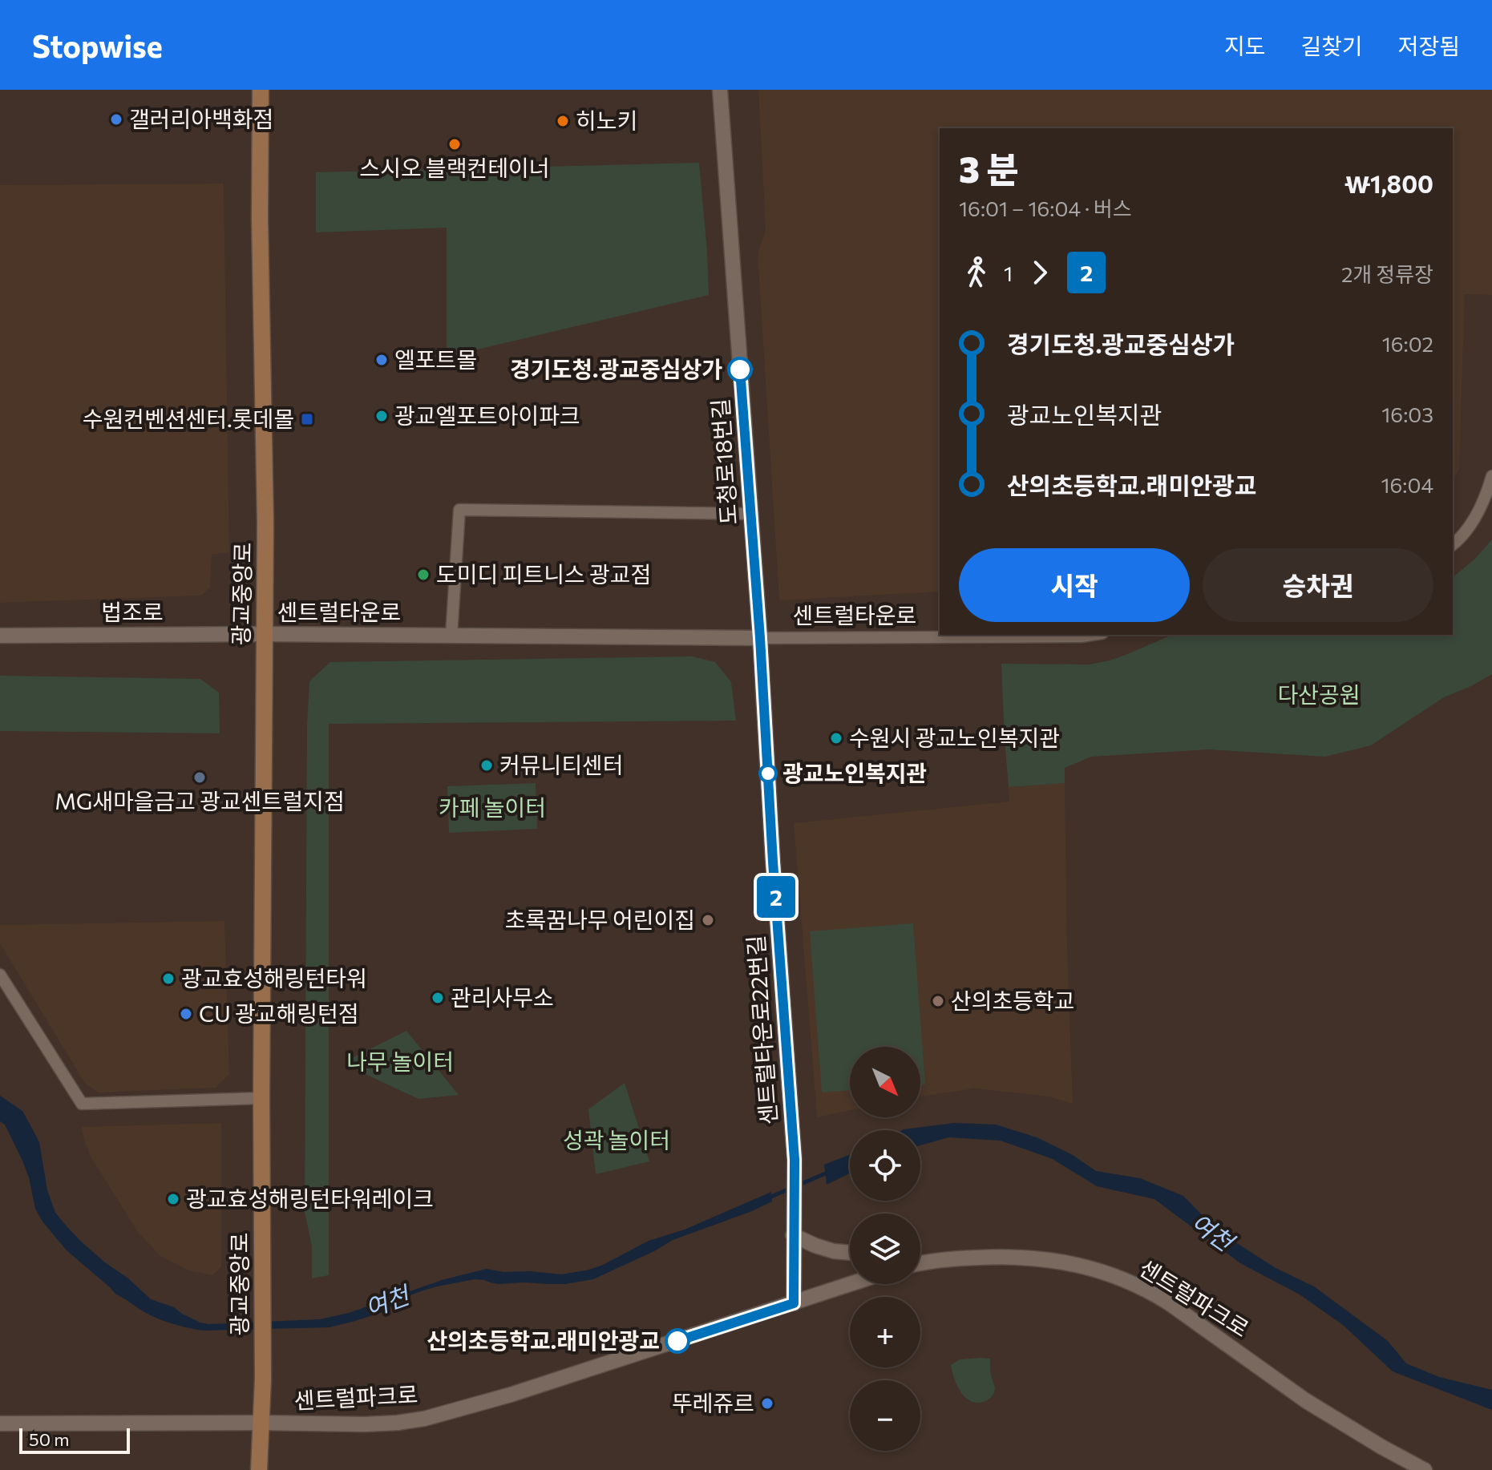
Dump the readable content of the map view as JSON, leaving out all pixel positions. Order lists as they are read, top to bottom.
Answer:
{
  "streets": {
    "main road": ["광교중앙로"],
    "street": [
      "도청로18번길",
      "법조로",
      "센트럴타운로",
      "센트럴타운로22번길",
      "센트럴파크로"
    ]
  },
  "crossings": [
    ["도청로18번길", "센트럴타운로"],
    ["도청로18번길", "센트럴타운로22번길"],
    ["광교중앙로", "법조로"],
    ["광교중앙로", "센트럴타운로"],
    ["광교중앙로", "센트럴파크로"],
    ["법조로", "센트럴타운로"],
    ["센트럴타운로", "센트럴타운로22번길"],
    ["센트럴타운로22번길", "센트럴파크로"]
  ],
  "water": ["여천"],
  "parks": [
    "다산공원",
    "카페 놀이터",
    "나무 놀이터",
    "성곽 놀이터"
  ],
  "places": {
    "other": [
      "갤러리아백화점",
      "히노키",
      "스시오 블랙컨테이너",
      "엘포트몰",
      "경기도청.광교중심상가",
      "광교엘포트아이파크",
      "도미디 피트니스 광교점",
      "수원시 광교노인복지관",
      "커뮤니티센터",
      "광교노인복지관",
      "MG새마을금고 광교센트럴지점",
      "초록꿈나무 어린이집",
      "광교효성해링턴타워",
      "관리사무소",
      "산의초등학교",
      "CU 광교해링턴점",
      "광교효성해링턴타워레이크",
      "산의초등학교.래미안광교",
      "뚜레쥬르"
    ],
    "transit": ["수원컨벤션센터.롯데몰"]
  },
  "lines": ["bus line 2"],
  "scale_bar": "50 m",
  "north": "bottom right",
  "page": {
    "header": "Stopwise",
    "nav": ["지도", "길찾기", "저장됨"],
    "on_map": "2",
    "heading": ["3 분", "16:01 – 16:04 · 버스", "₩1,800"],
    "legs": ["1", "2", "2개 정류장"],
    "list": [
      {
        "name": "경기도청.광교중심상가",
        "value": "16:02"
      },
      {
        "name": "광교노인복지관",
        "value": "16:03"
      },
      {
        "name": "산의초등학교.래미안광교",
        "value": "16:04"
      }
    ],
    "buttons": ["시작", "승차권"],
    "map_buttons": ["+", "−"],
    "scale": "50 m"
  }
}
